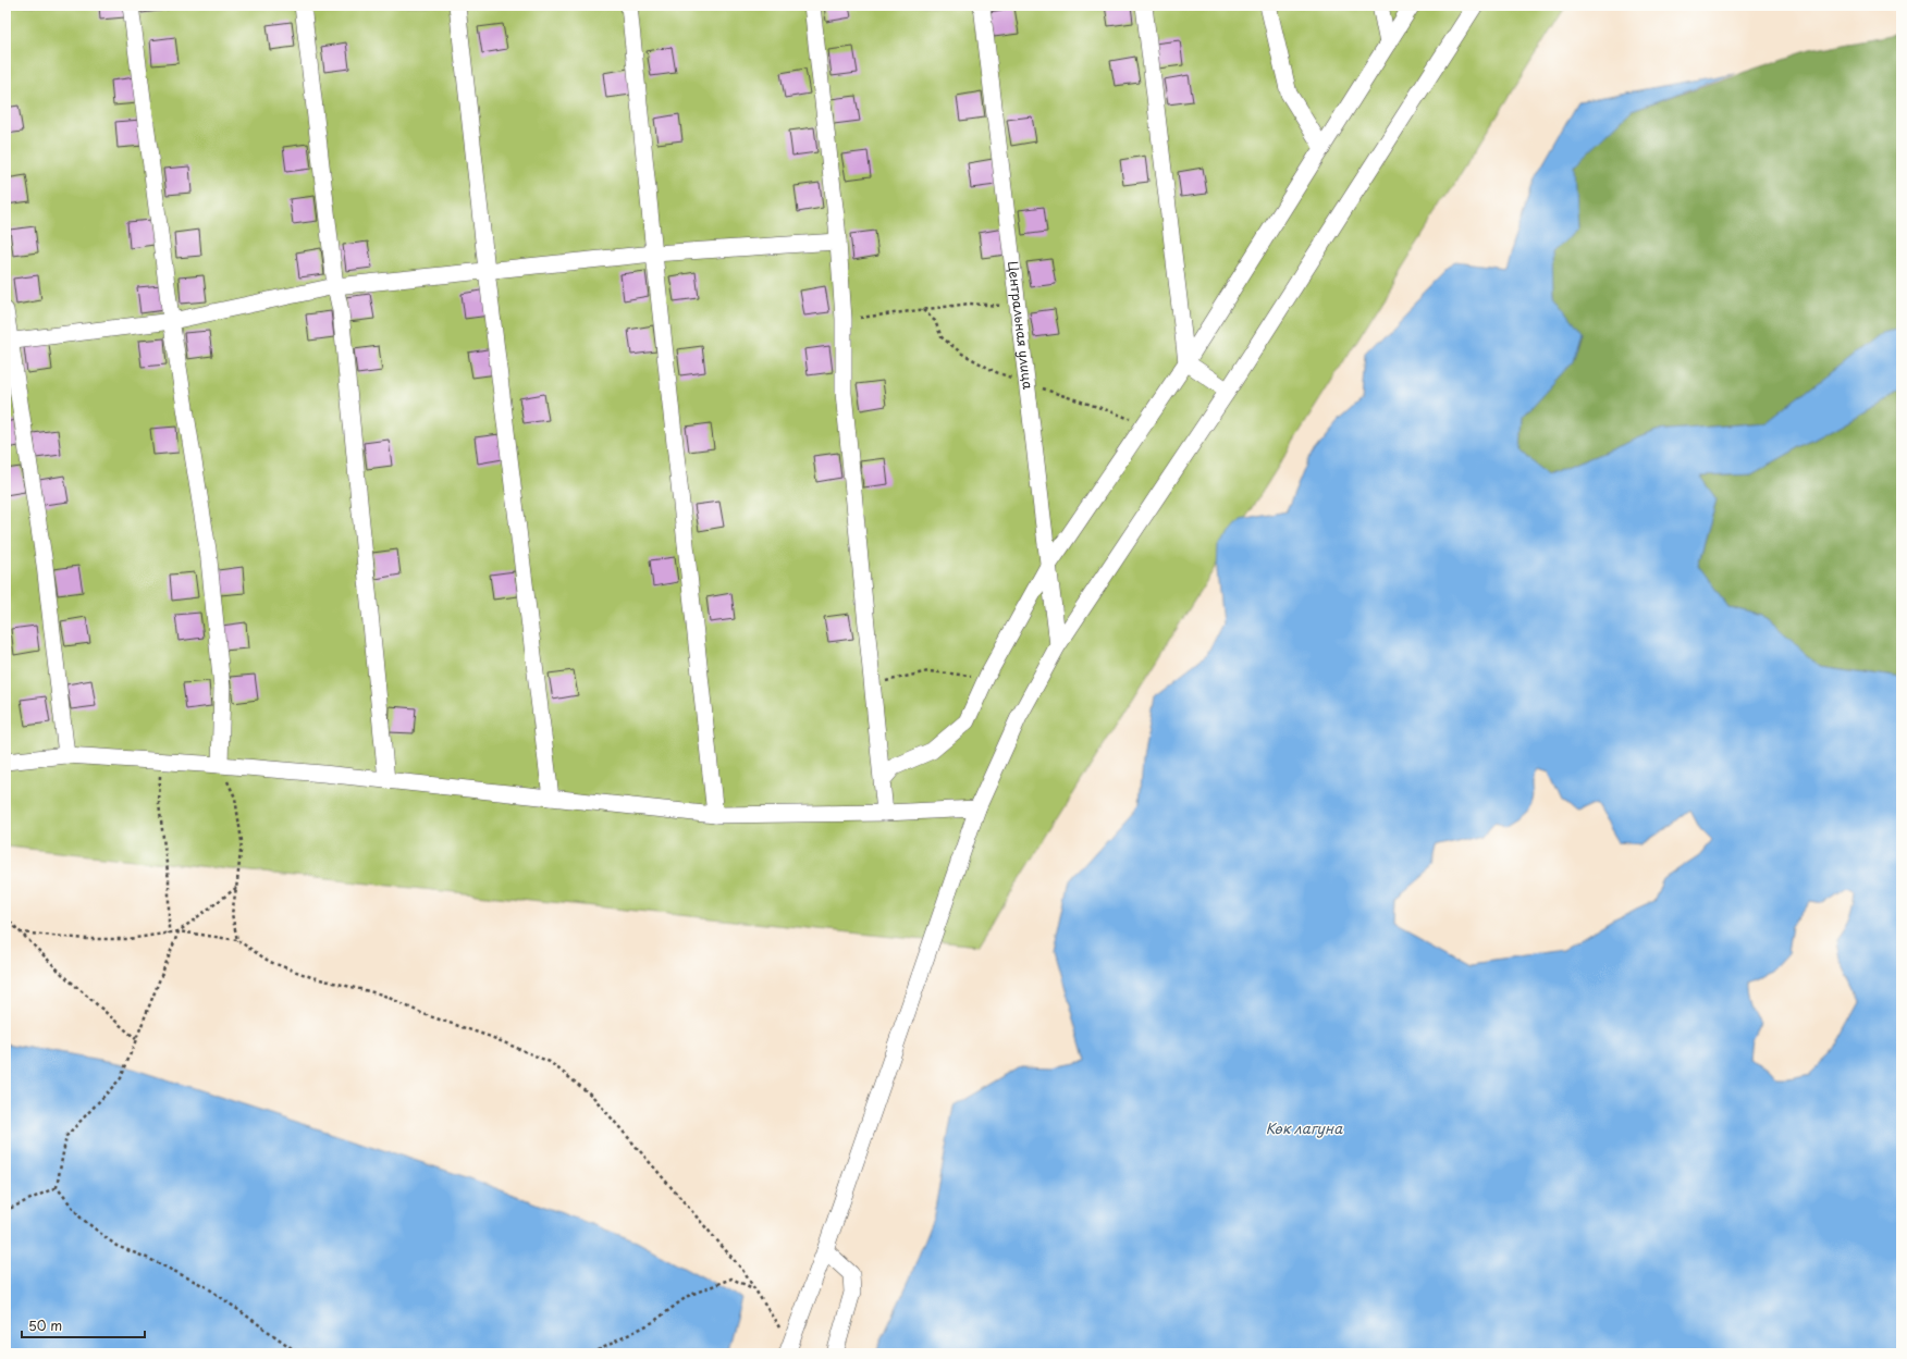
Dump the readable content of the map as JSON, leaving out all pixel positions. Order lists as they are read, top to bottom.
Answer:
{
  "streets": {
    "street": ["Центральная улица"]
  },
  "water": ["Көк лагуна"],
  "scale_bar": "50 m"
}
